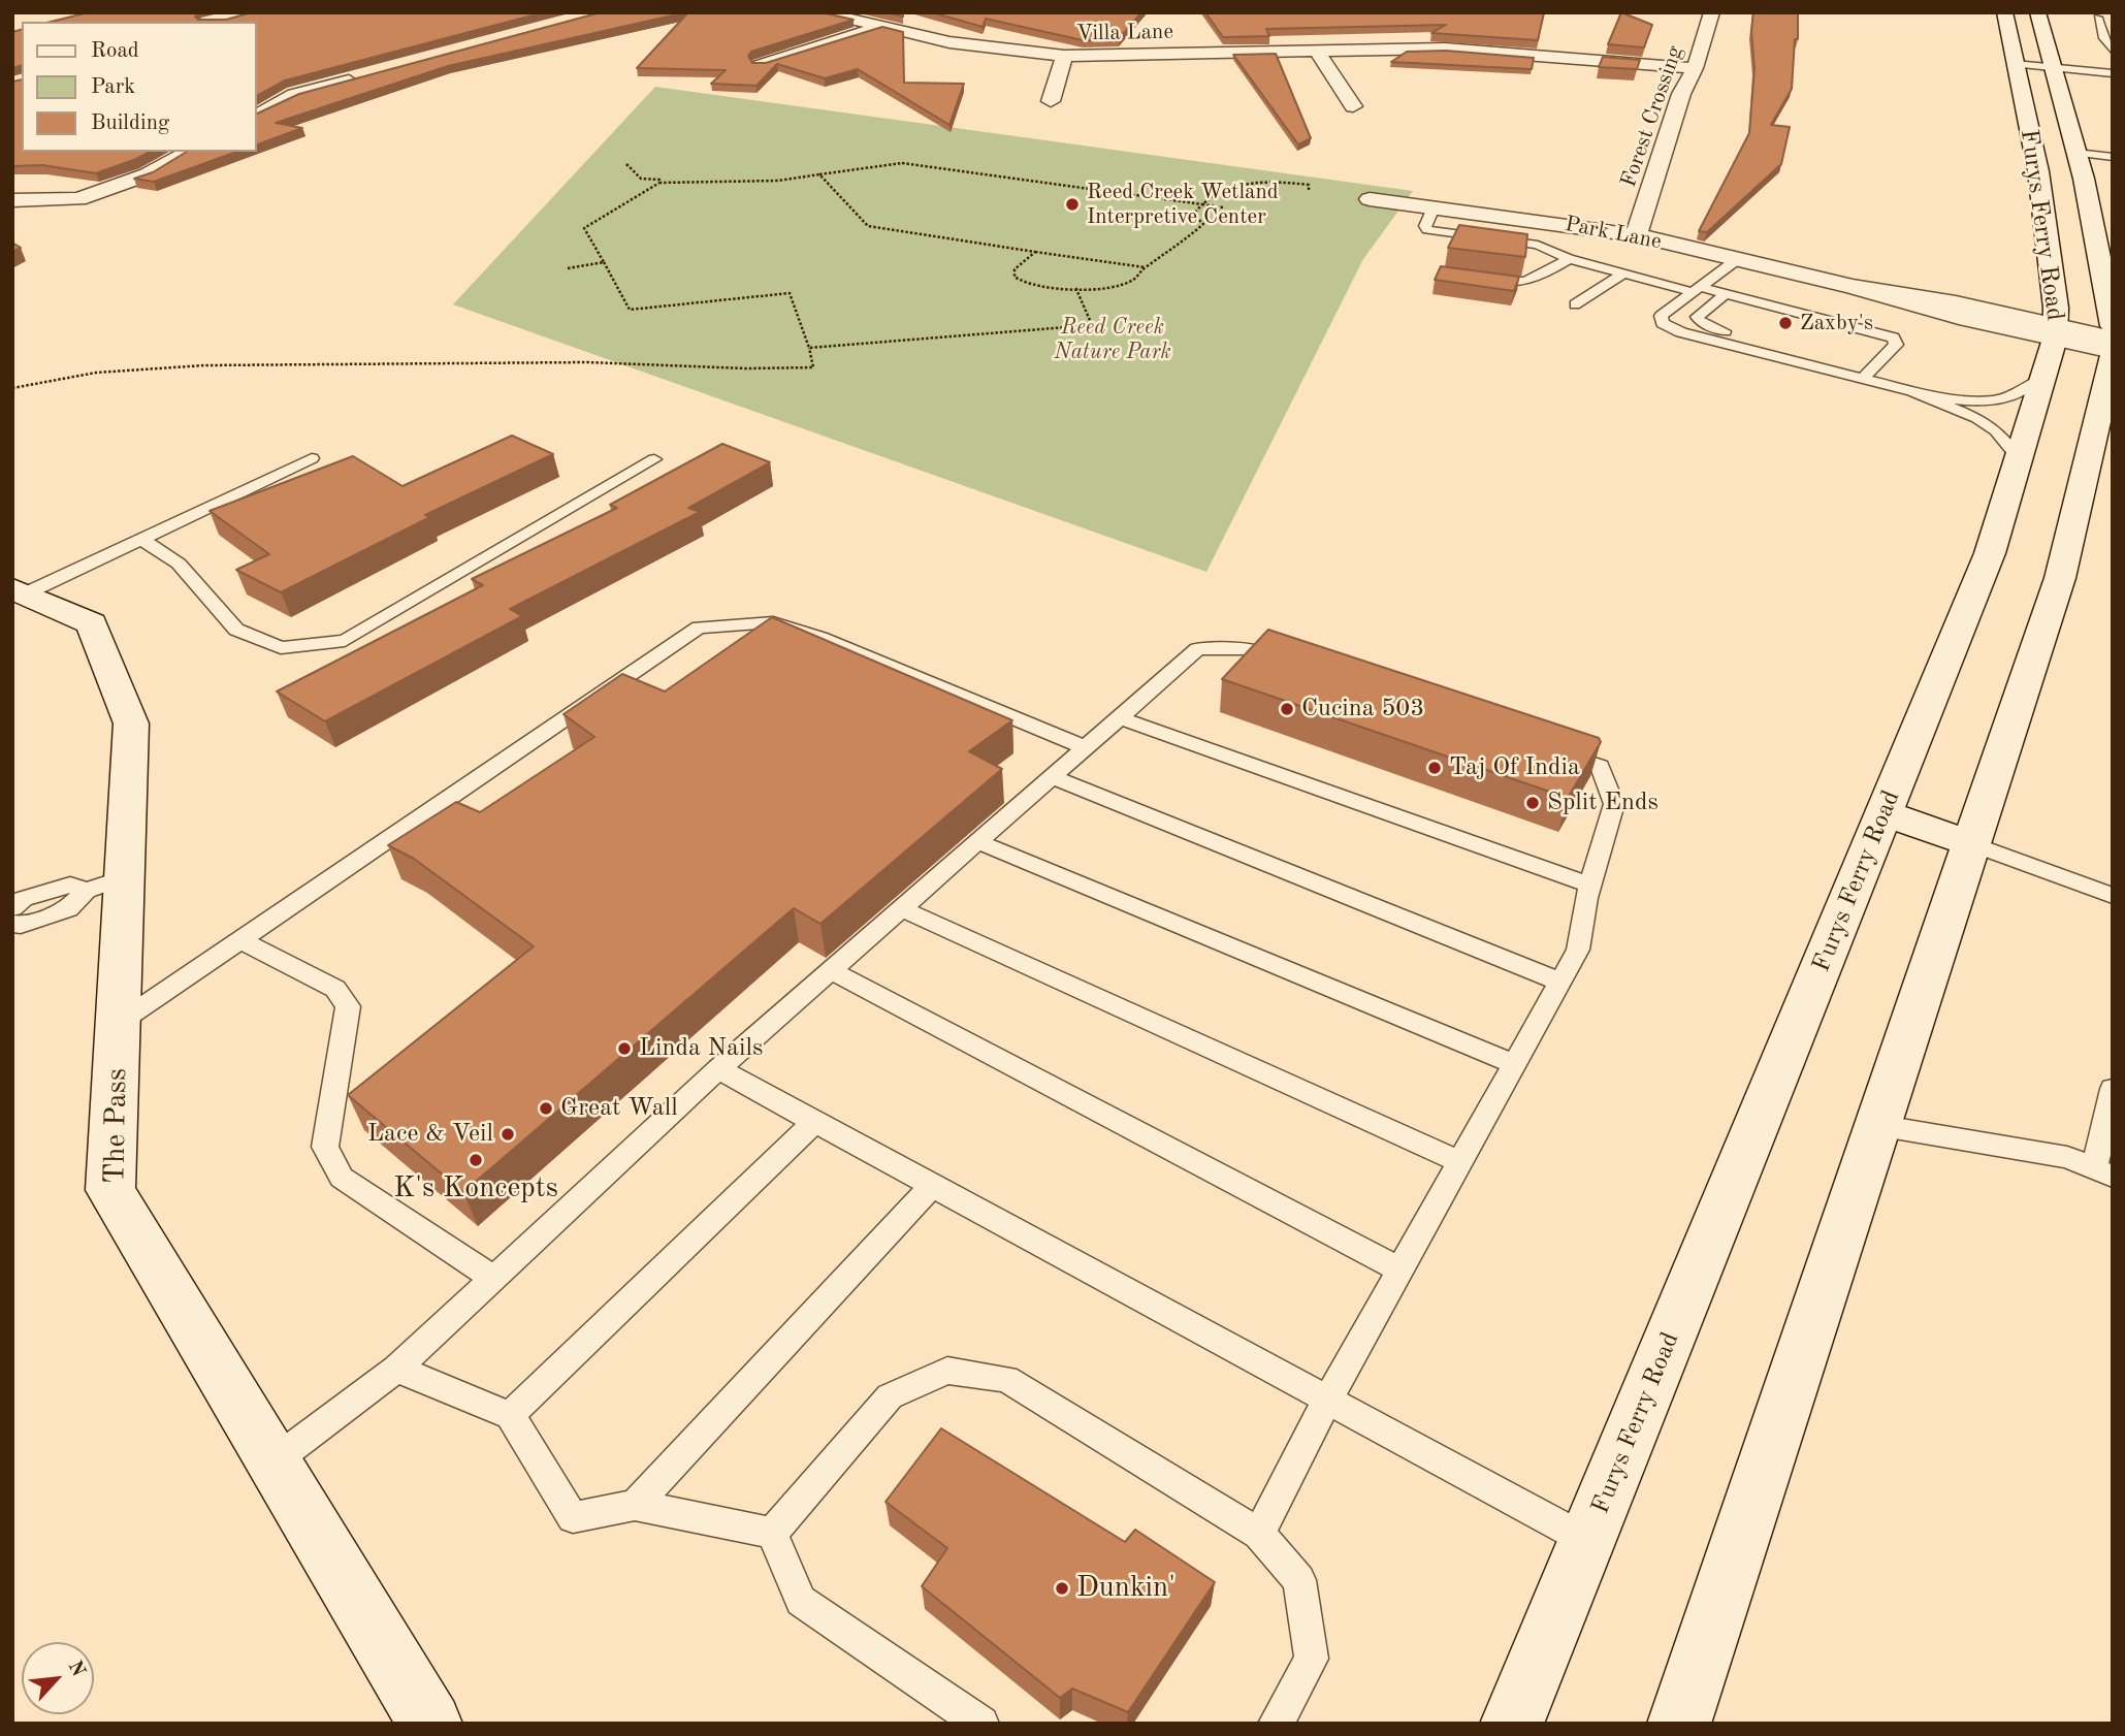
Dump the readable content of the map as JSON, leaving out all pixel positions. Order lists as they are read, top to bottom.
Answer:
{
  "streets": {
    "main road": [
      "Villa Lane",
      "Forest Crossing",
      "Furys Ferry Road",
      "Park Lane",
      "The Pass"
    ]
  },
  "crossings": [
    ["Villa Lane", "Forest Crossing"],
    ["Forest Crossing", "Park Lane"],
    ["Furys Ferry Road", "Park Lane"]
  ],
  "parks": ["Reed Creek Nature Park"],
  "places": [
    "Reed Creek Wetland Interpretive Center",
    "Zaxby's",
    "Cucina 503",
    "Taj Of India",
    "Split Ends",
    "Linda Nails",
    "Great Wall",
    "Lace & Veil",
    "K's Koncepts",
    "Dunkin'"
  ],
  "legend": ["Road", "Park", "Building"],
  "north": "top right"
}
